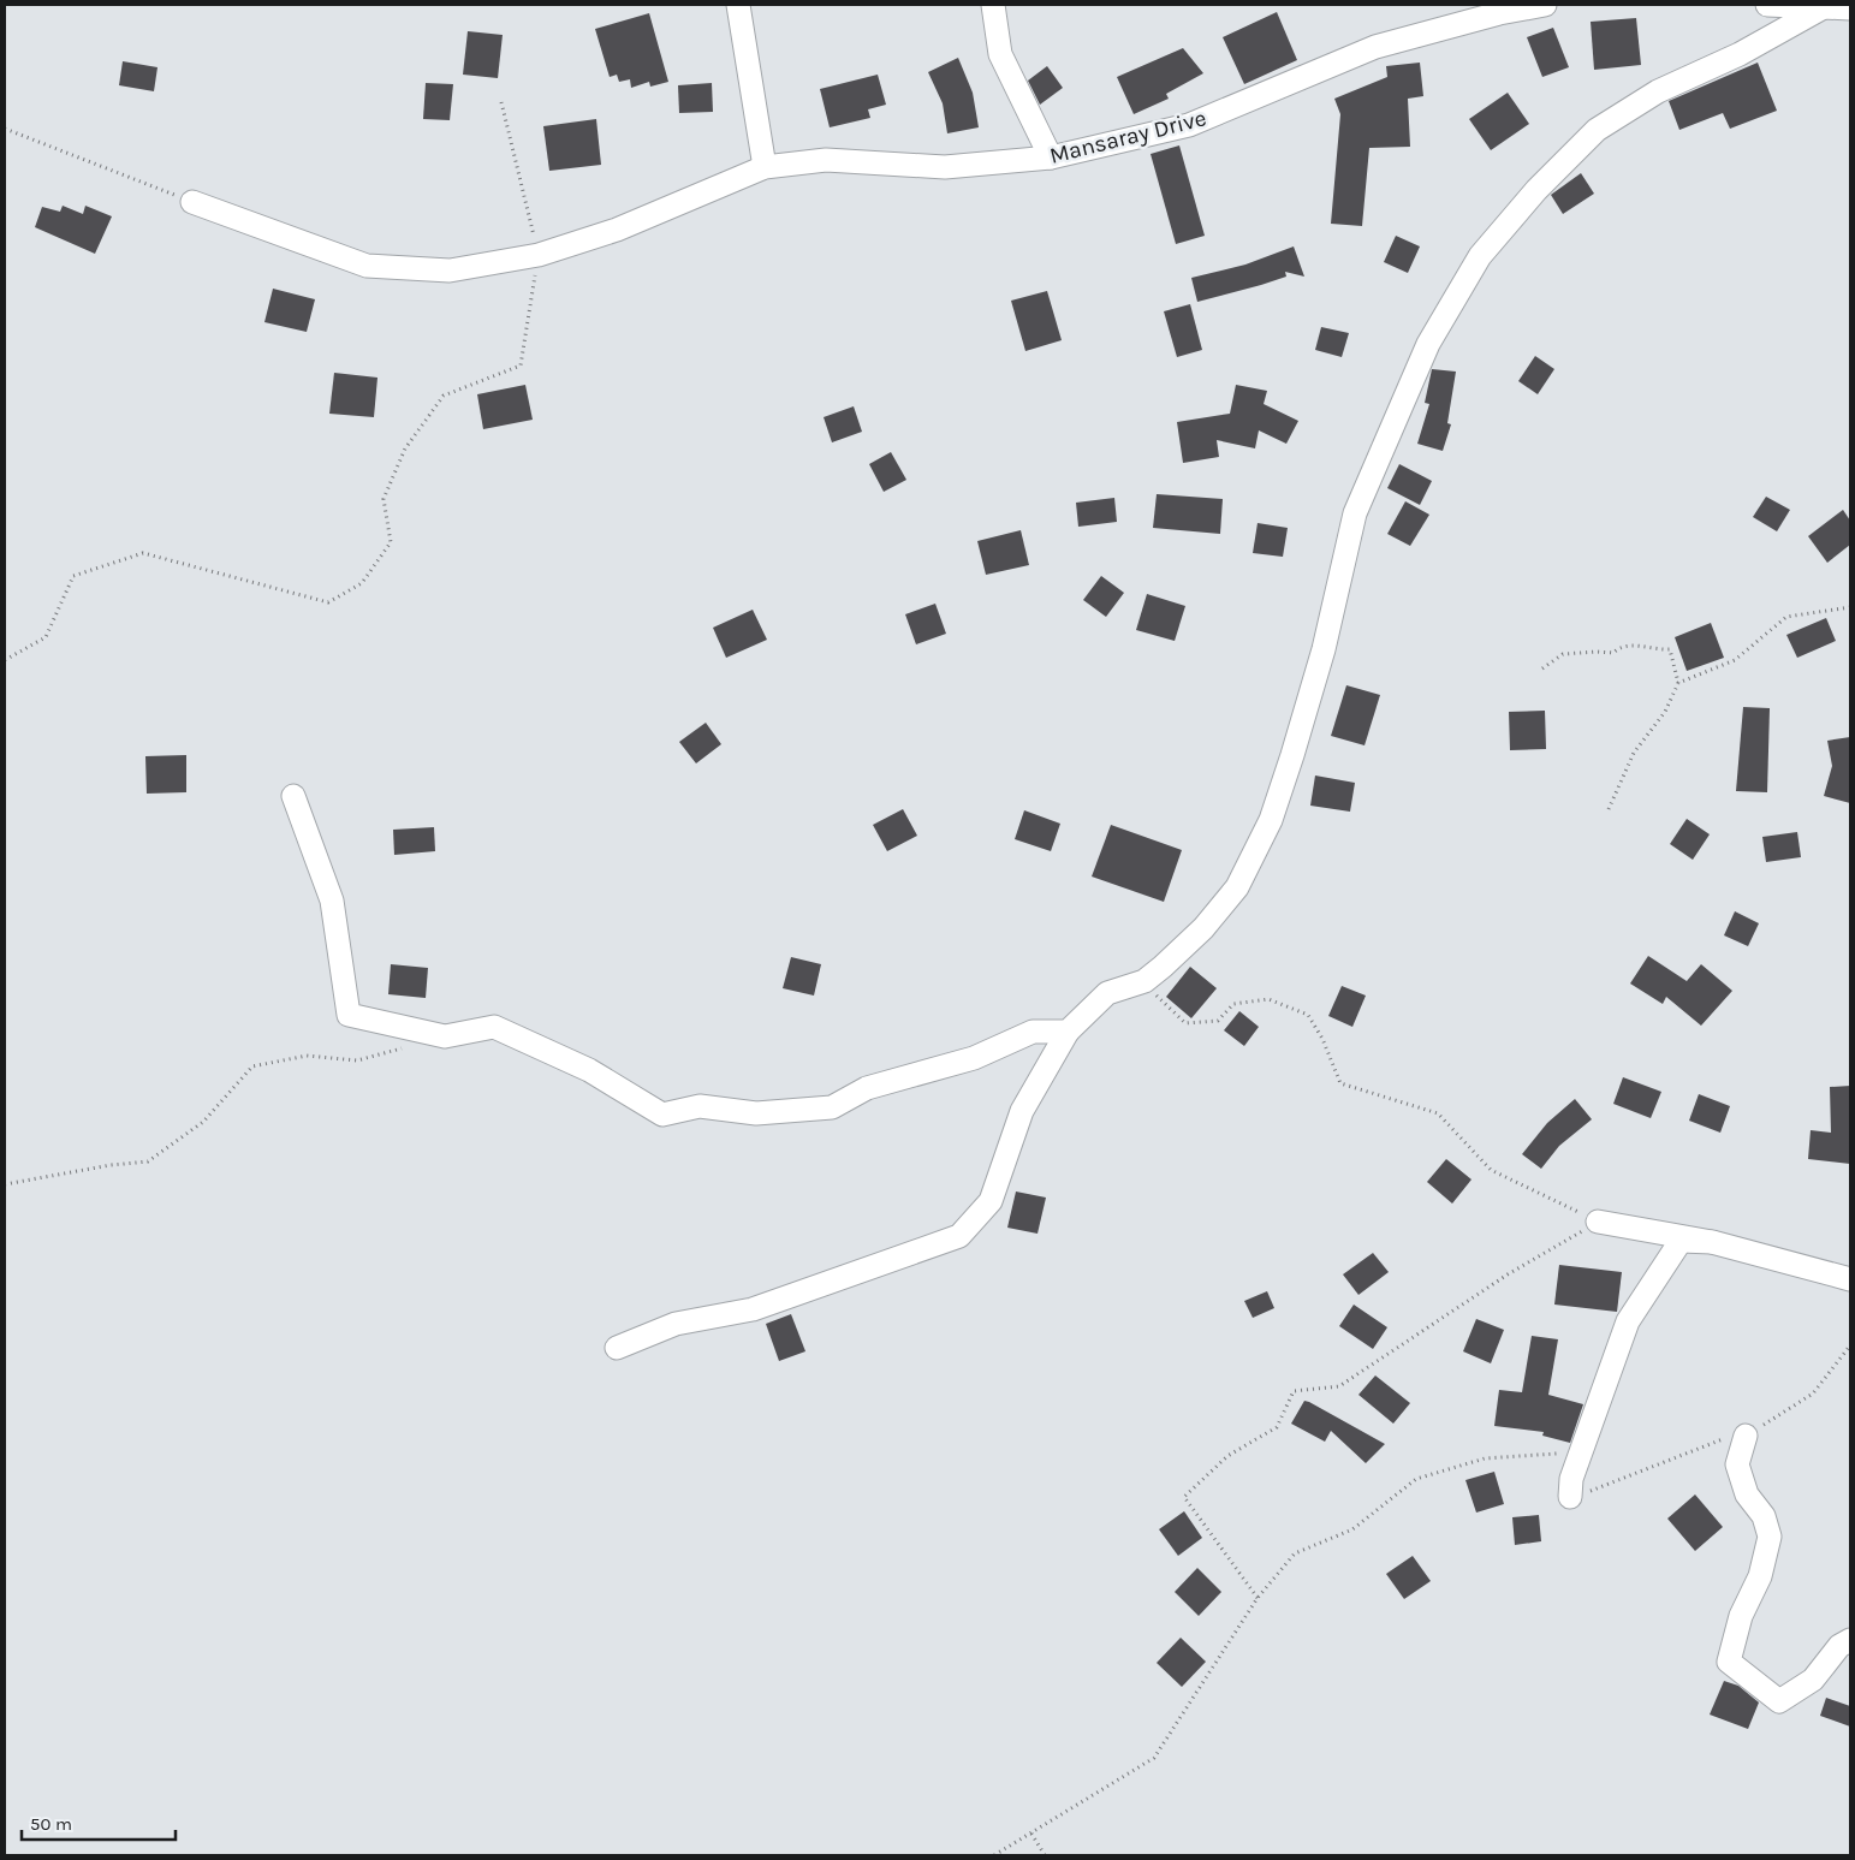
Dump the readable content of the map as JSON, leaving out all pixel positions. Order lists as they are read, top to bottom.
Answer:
{
  "streets": {
    "street": ["Mansaray Drive"]
  },
  "scale_bar": "50 m"
}
